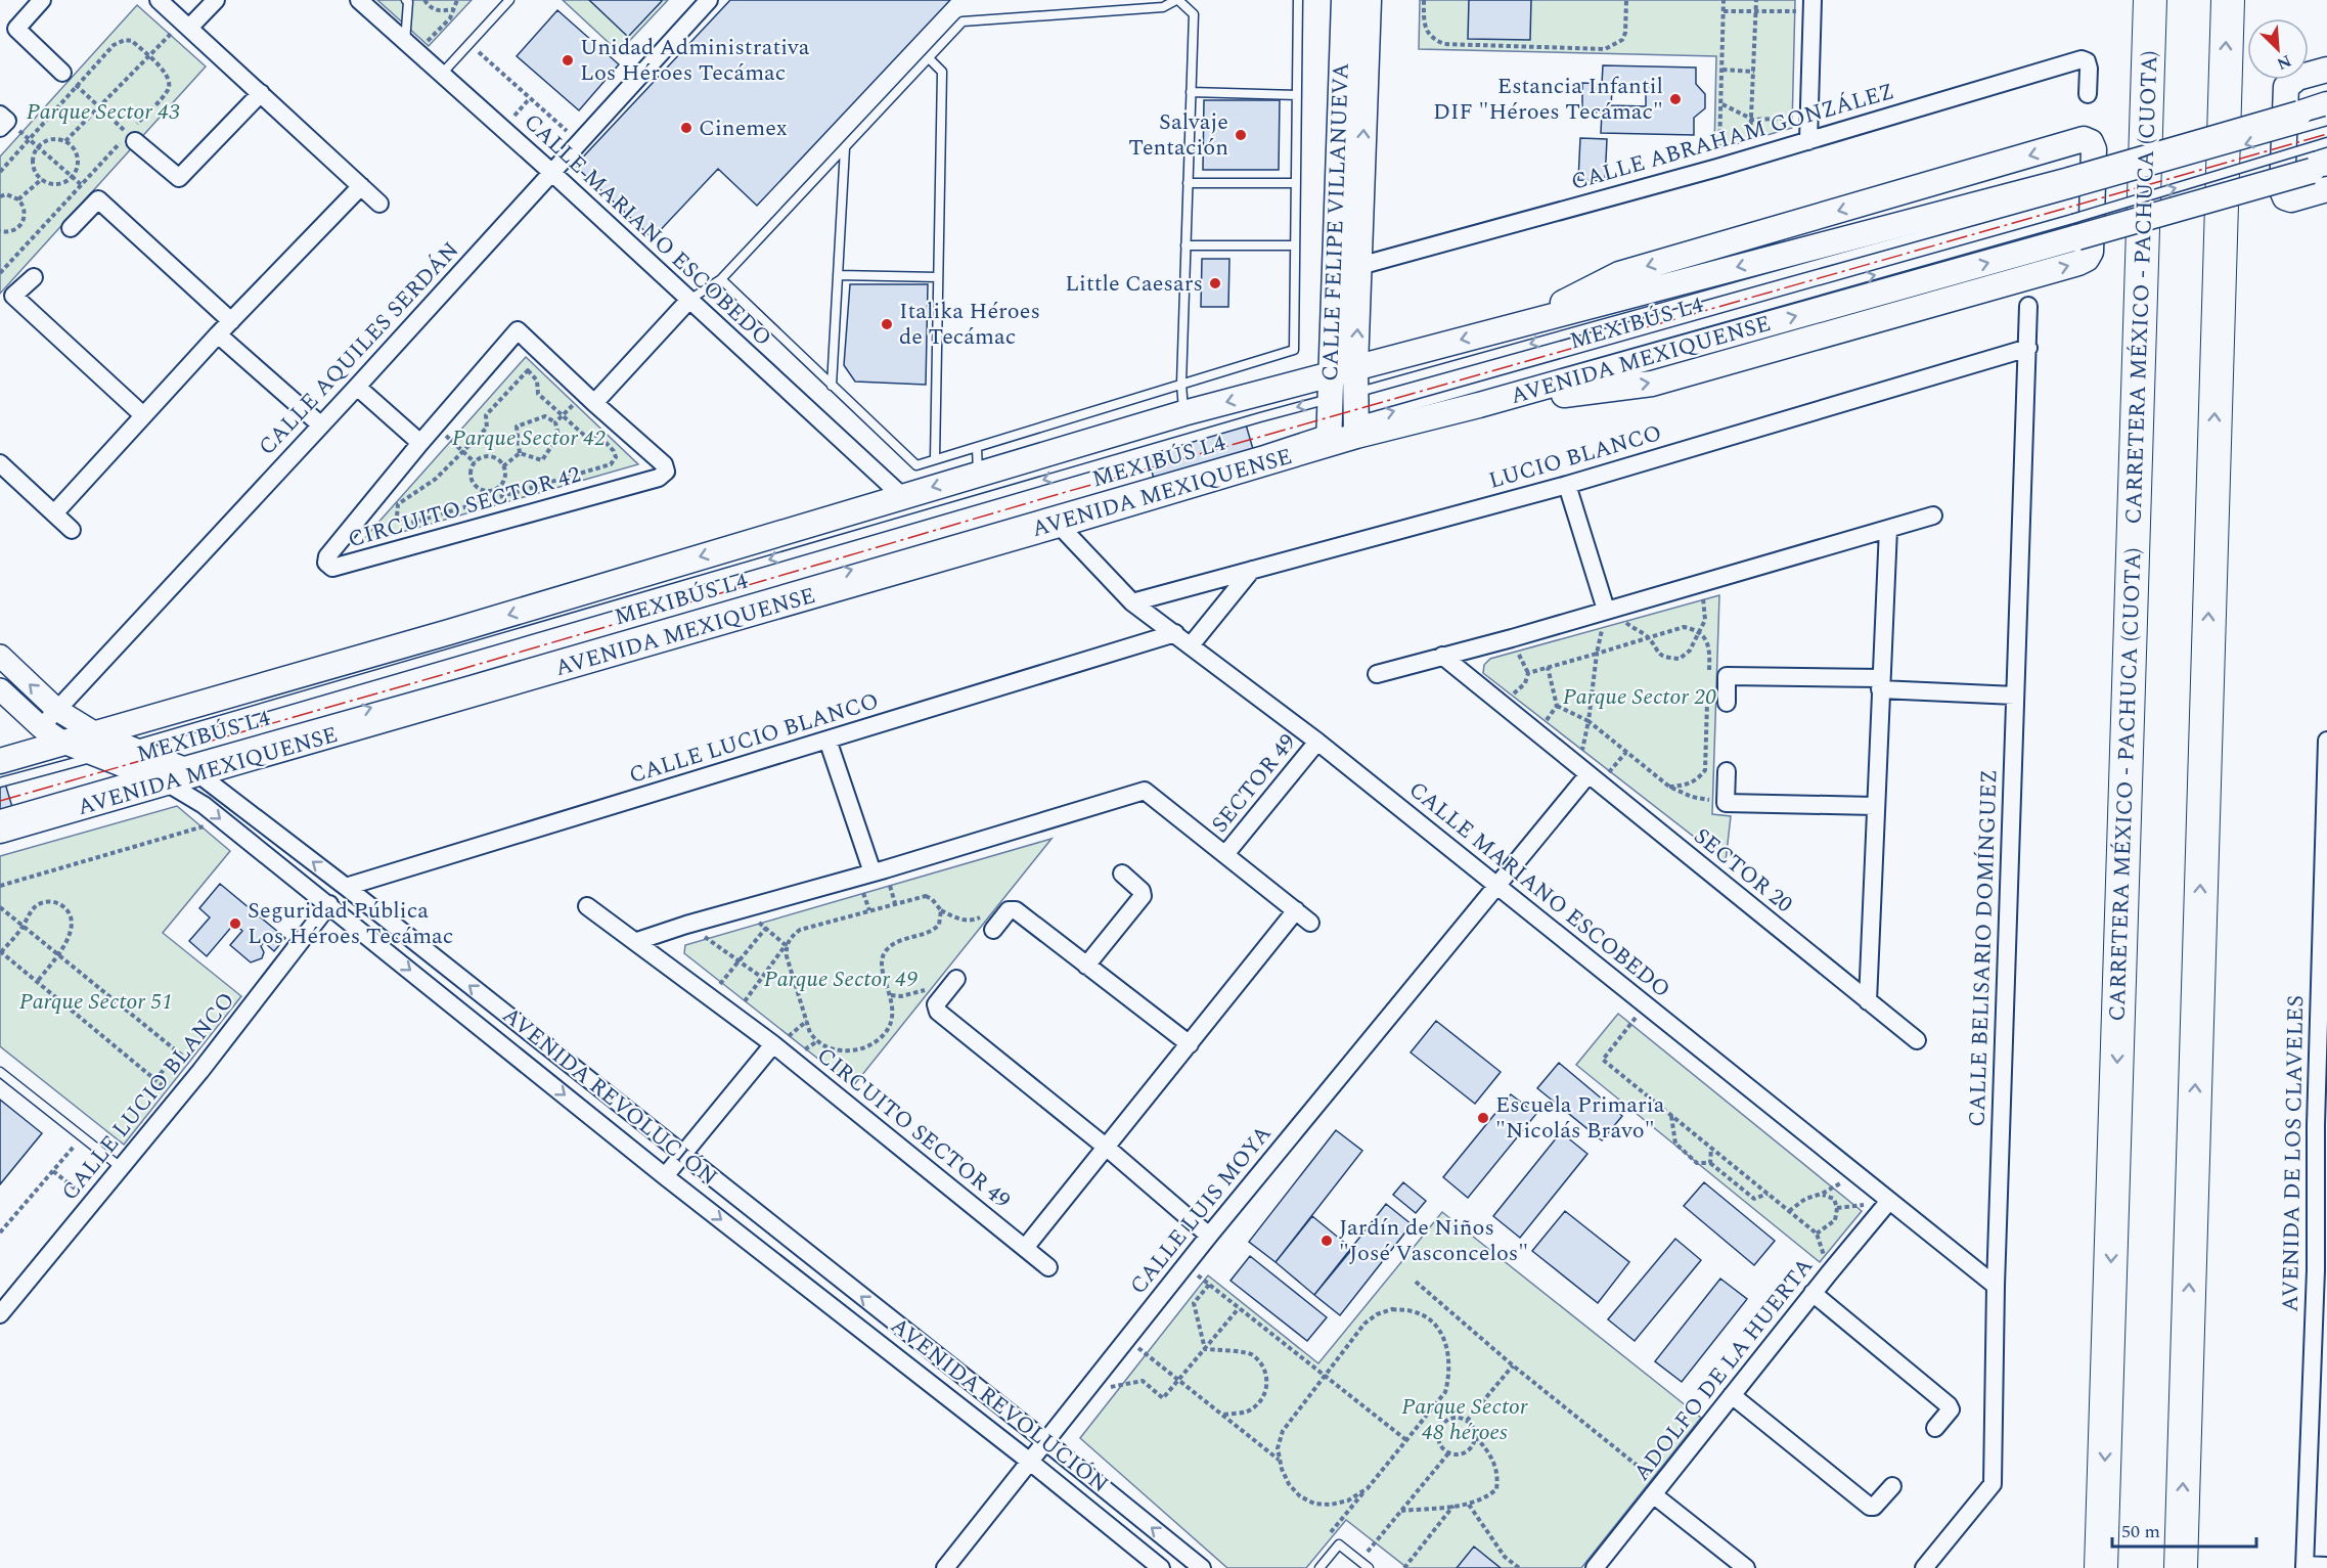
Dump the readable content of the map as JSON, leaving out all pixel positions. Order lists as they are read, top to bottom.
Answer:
{
  "streets": {
    "highway": ["CARRETERA MÉXICO - PACHUCA (CUOTA)"],
    "main road": ["CALLE FELIPE VILLANUEVA", "AVENIDA MEXIQUENSE"],
    "street": [
      "CALLE ABRAHAM GONZÁLEZ",
      "CALLE MARIANO ESCOBEDO",
      "CALLE AQUILES SERDÁN",
      "LUCIO BLANCO",
      "CIRCUITO SECTOR 42",
      "CALLE LUCIO BLANCO",
      "SECTOR 49",
      "SECTOR 20",
      "CALLE BELISARIO DOMÍNGUEZ",
      "AVENIDA REVOLUCIÓN",
      "CIRCUITO SECTOR 49",
      "AVENIDA DE LOS CLAVELES",
      "CALLE LUIS MOYA",
      "ADOLFO DE LA HUERTA"
    ],
    "lane": ["MEXIBÚS L4"]
  },
  "crossings": [
    ["CALLE ABRAHAM GONZÁLEZ", "CALLE FELIPE VILLANUEVA"],
    ["CALLE FELIPE VILLANUEVA", "MEXIBÚS L4"],
    ["CALLE FELIPE VILLANUEVA", "AVENIDA MEXIQUENSE"],
    ["CALLE MARIANO ESCOBEDO", "CALLE AQUILES SERDÁN"],
    ["CALLE MARIANO ESCOBEDO", "AVENIDA MEXIQUENSE"],
    ["CALLE MARIANO ESCOBEDO", "LUCIO BLANCO"],
    ["CALLE MARIANO ESCOBEDO", "CALLE LUCIO BLANCO"],
    ["CALLE MARIANO ESCOBEDO", "SECTOR 49"],
    ["CALLE MARIANO ESCOBEDO", "CALLE BELISARIO DOMÍNGUEZ"],
    ["CALLE MARIANO ESCOBEDO", "CALLE LUIS MOYA"],
    ["CALLE MARIANO ESCOBEDO", "ADOLFO DE LA HUERTA"],
    ["MEXIBÚS L4", "AVENIDA MEXIQUENSE"],
    ["MEXIBÚS L4", "AVENIDA REVOLUCIÓN"],
    ["CALLE AQUILES SERDÁN", "AVENIDA REVOLUCIÓN"],
    ["AVENIDA MEXIQUENSE", "AVENIDA REVOLUCIÓN"],
    ["LUCIO BLANCO", "CALLE BELISARIO DOMÍNGUEZ"],
    ["CALLE LUCIO BLANCO", "AVENIDA REVOLUCIÓN"],
    ["AVENIDA REVOLUCIÓN", "CALLE LUIS MOYA"]
  ],
  "parks": [
    "Parque Sector 43",
    "Parque Sector 42",
    "Parque Sector 20",
    "Parque Sector 49",
    "Parque Sector 51",
    "Parque Sector 48 héroes"
  ],
  "places": [
    "Unidad Administrativa Los Héroes Tecámac",
    "Estancia Infantil DIF \"Héroes Tecámac\"",
    "Cinemex",
    "Salvaje Tentación",
    "Little Caesars",
    "Italika Héroes de Tecámac",
    "Seguridad Pública Los Héroes Tecámac",
    "Escuela Primaria \"Nicolás Bravo\"",
    "Jardín de Niños \"José Vasconcelos\""
  ],
  "scale_bar": "50 m",
  "north": "bottom right"
}
